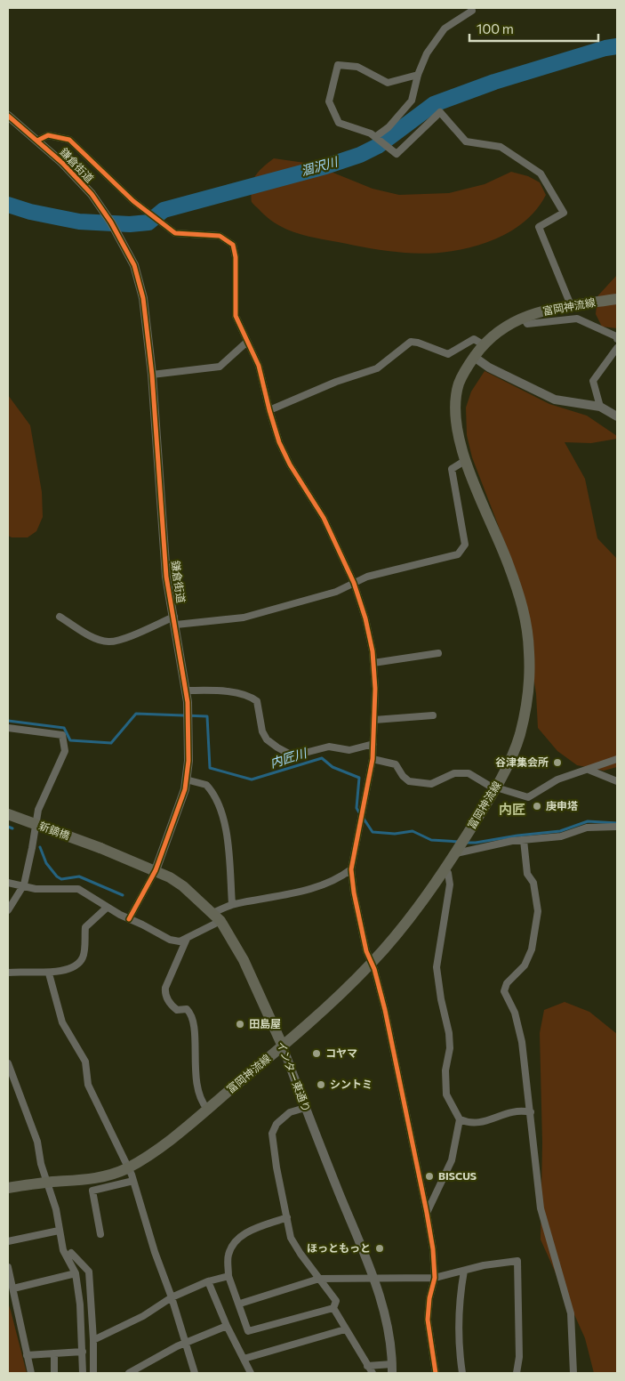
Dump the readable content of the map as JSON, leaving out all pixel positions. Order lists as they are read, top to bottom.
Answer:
{
  "streets": {
    "main road": ["富岡神流線", "新鏑橋", "インター東通り"],
    "street": ["鎌倉街道"]
  },
  "crossings": [
    ["鎌倉街道", "インター東通り"],
    ["富岡神流線", "インター東通り"],
    ["新鏑橋", "インター東通り"]
  ],
  "districts": ["内匠"],
  "water": ["涸沢川", "内匠川"],
  "places": [
    "谷津集会所",
    "庚申塔",
    "田島屋",
    "コヤマ",
    "シントミ",
    "BISCUS",
    "ほっともっと"
  ],
  "scale_bar": "100 m"
}
